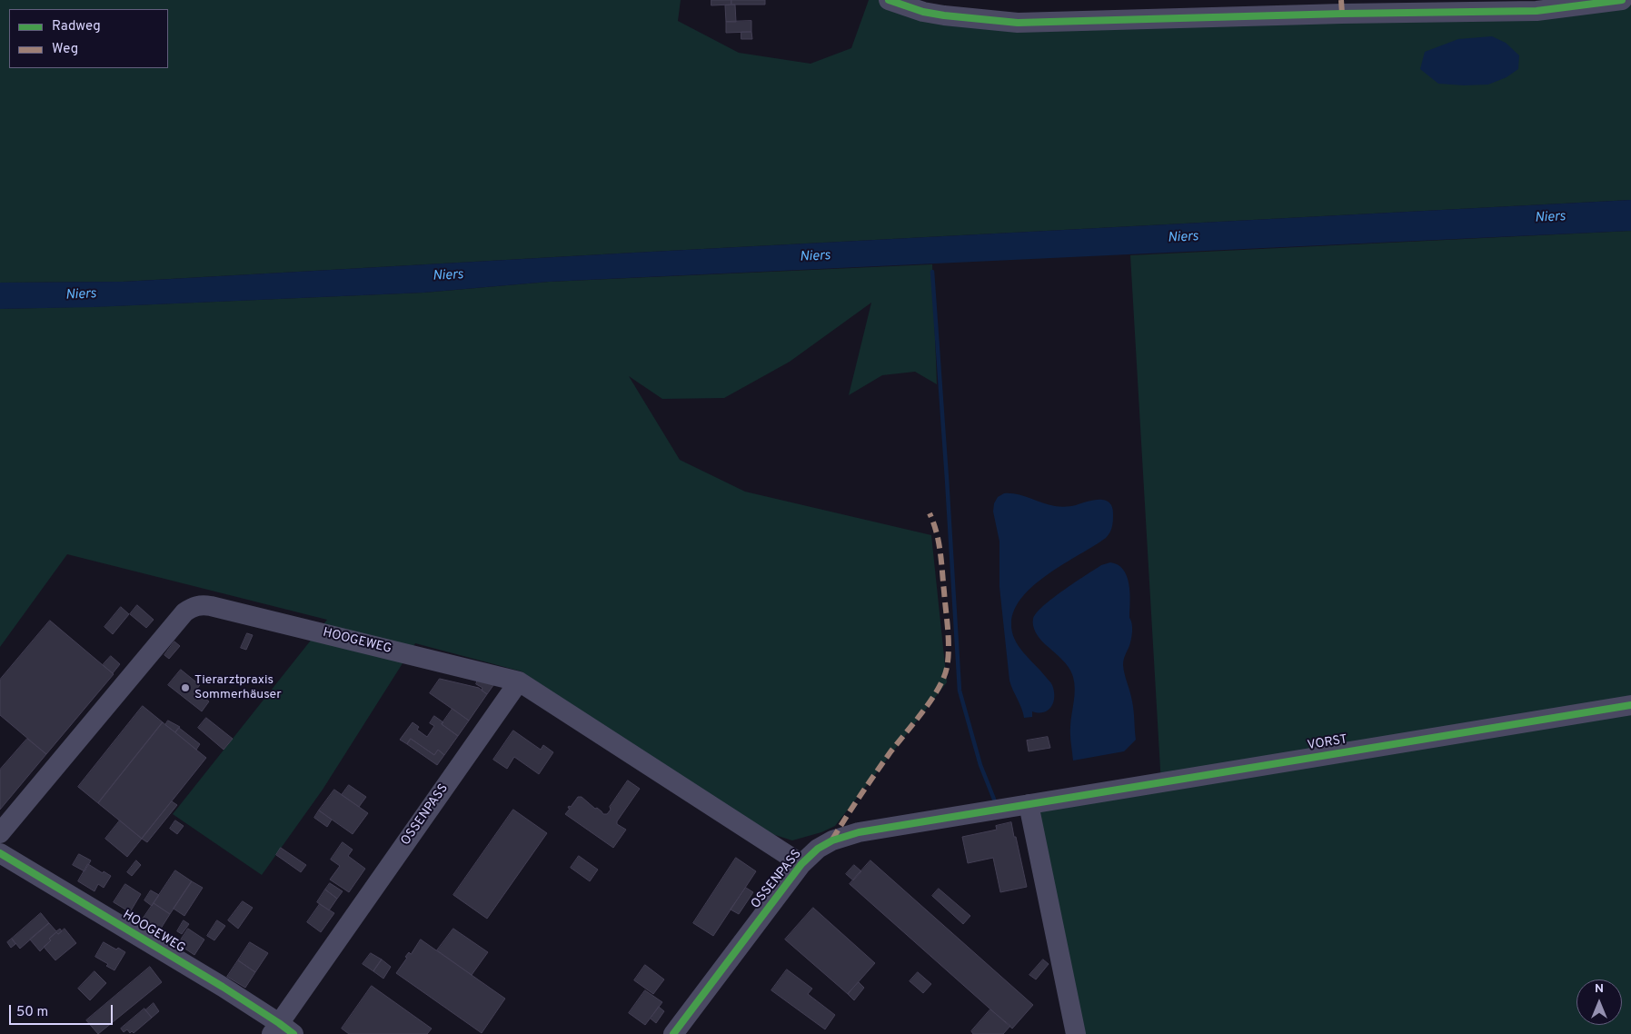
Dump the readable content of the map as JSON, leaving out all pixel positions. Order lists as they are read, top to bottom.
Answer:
{
  "streets": {
    "street": ["HOOGEWEG", "VORST", "OSSENPASS"]
  },
  "crossings": [
    ["HOOGEWEG", "OSSENPASS"],
    ["VORST", "OSSENPASS"]
  ],
  "water": ["Niers"],
  "places": ["Tierarztpraxis Sommerhäuser"],
  "legend": ["Radweg", "Weg"],
  "scale_bar": "50 m",
  "north": "top"
}
